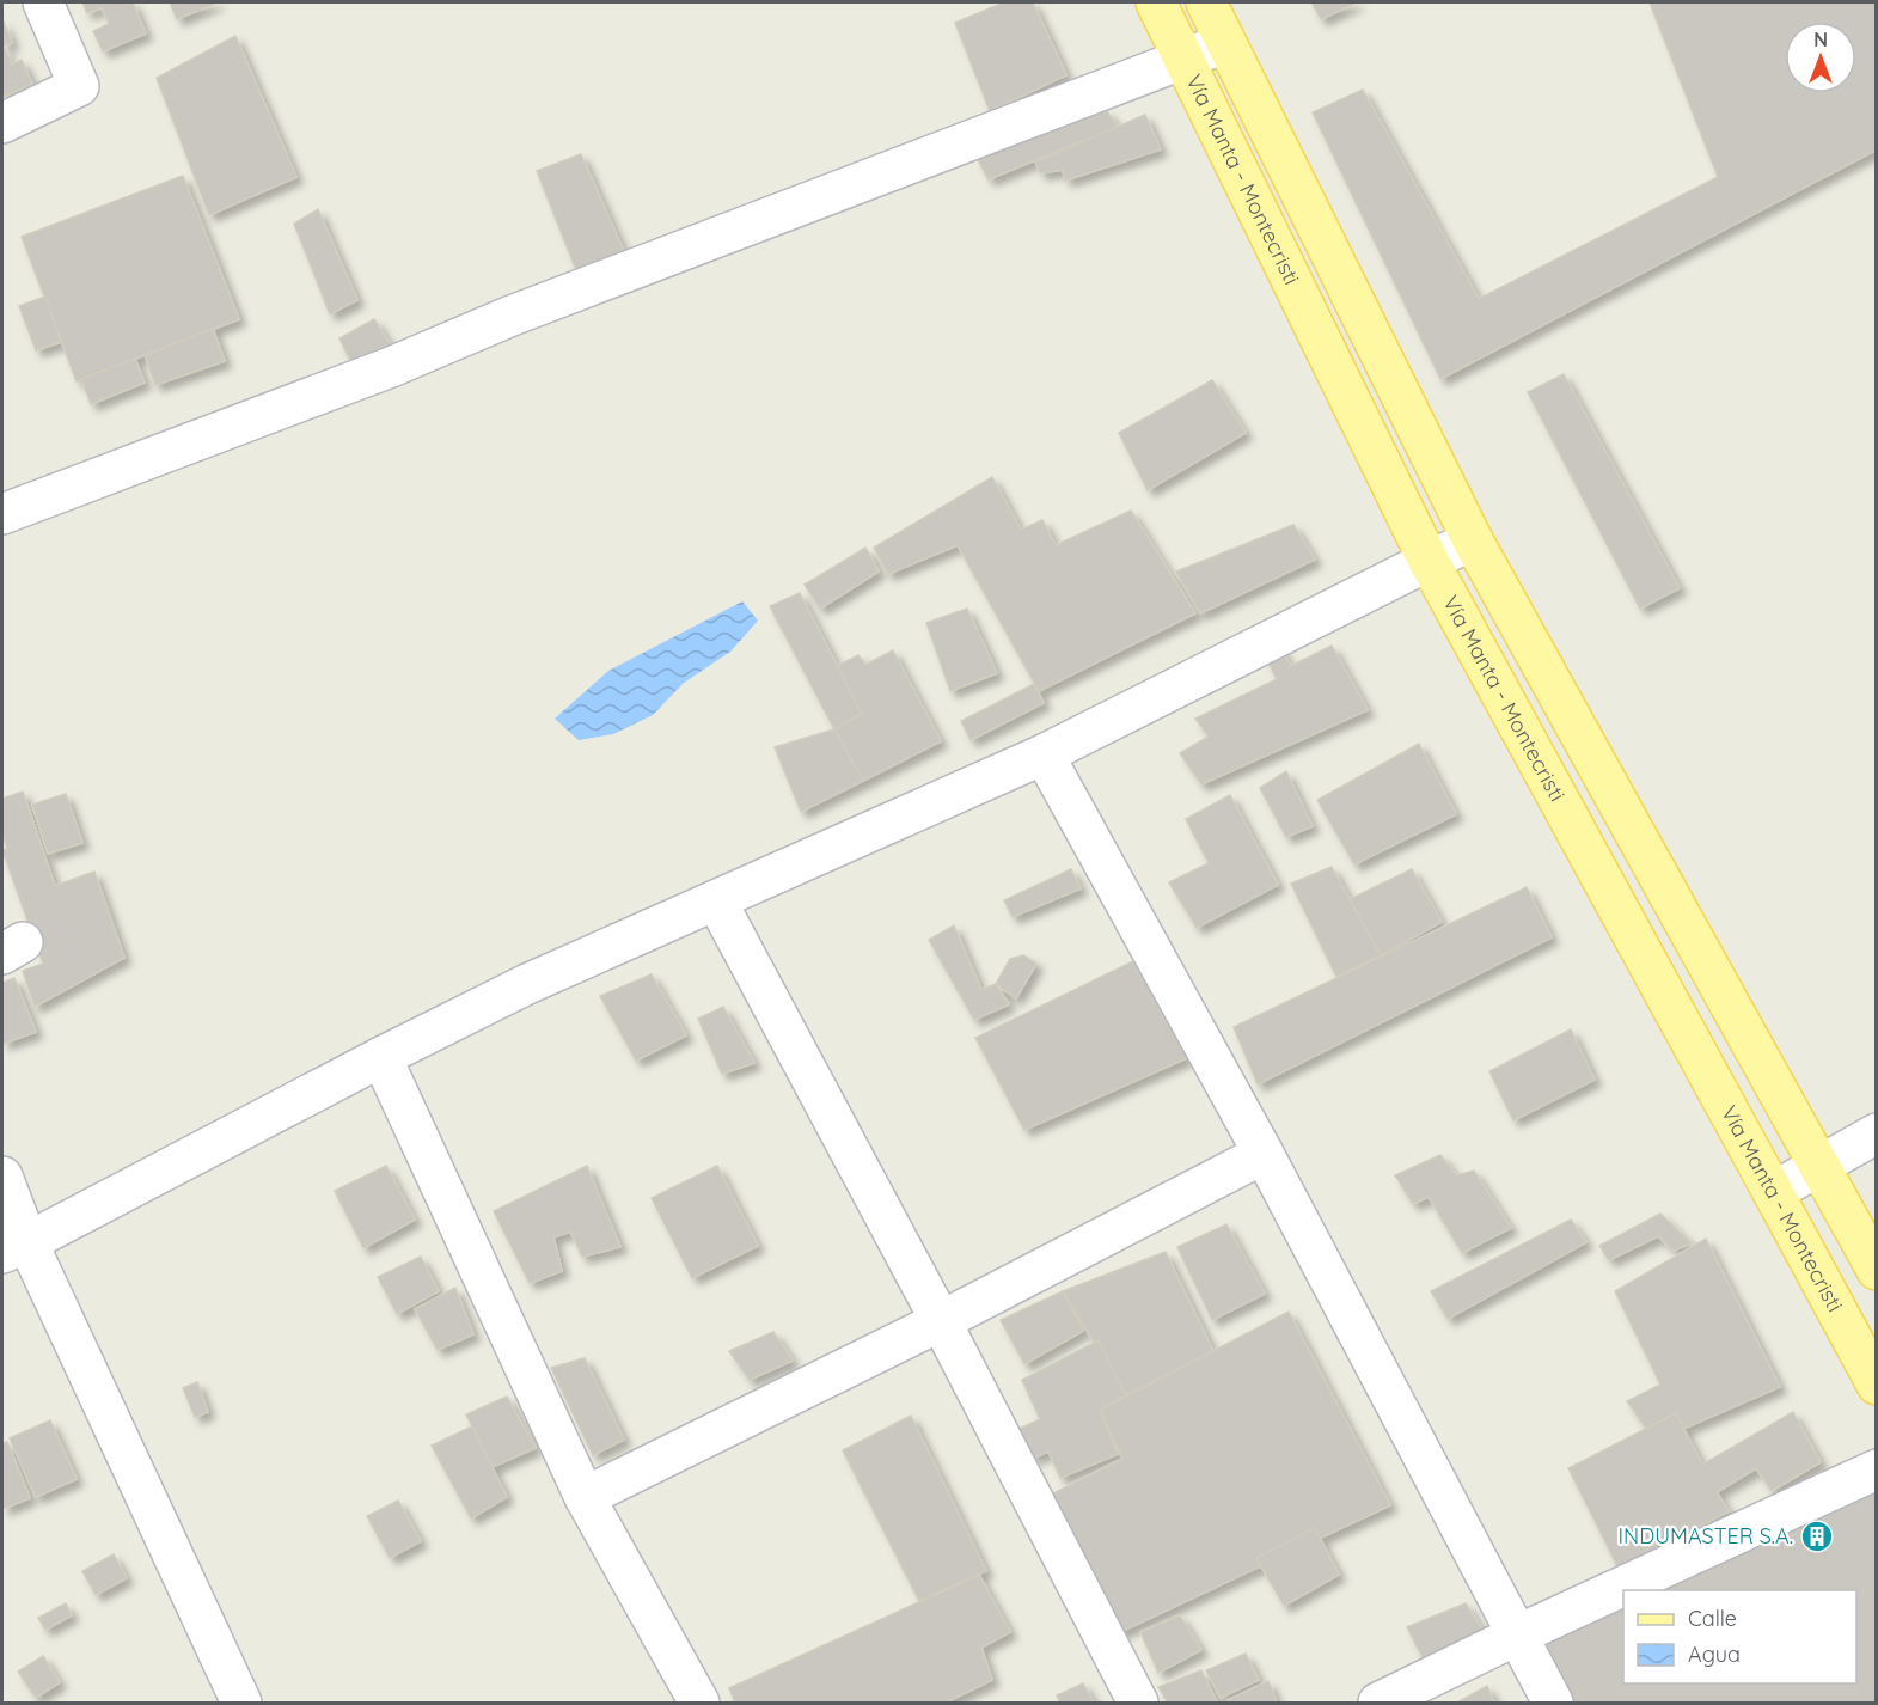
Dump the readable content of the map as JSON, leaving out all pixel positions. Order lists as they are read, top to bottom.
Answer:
{
  "streets": {
    "main road": ["Vía Manta - Montecristi"]
  },
  "places": {
    "building": ["INDUMASTER S.A."]
  },
  "legend": ["Calle", "Agua"],
  "north": "top"
}
